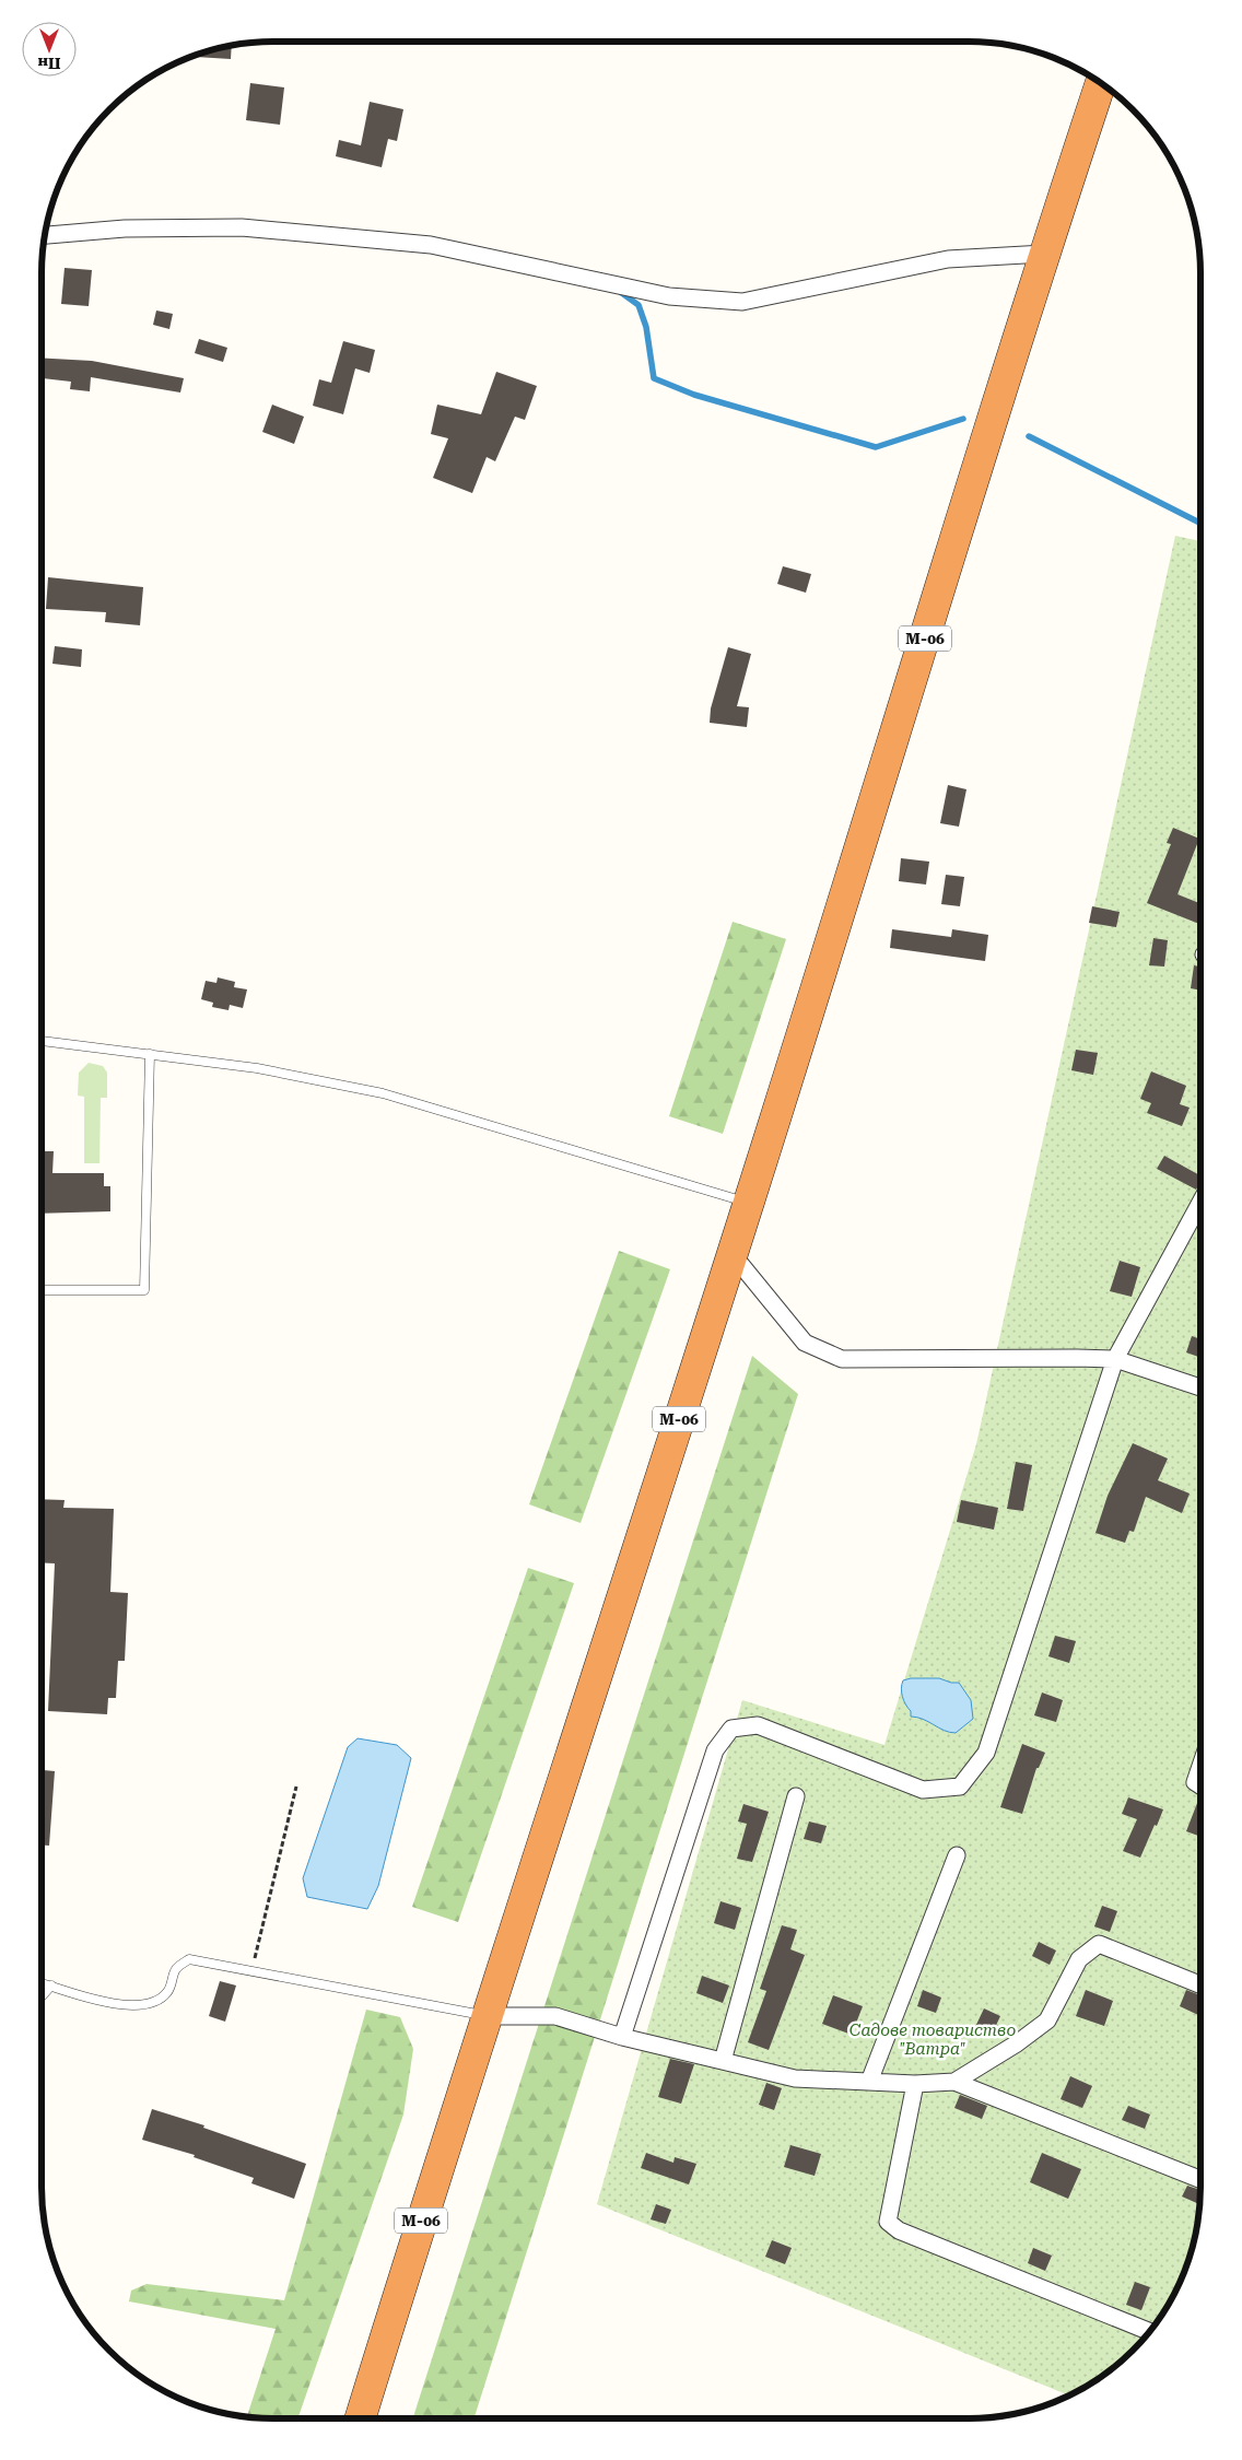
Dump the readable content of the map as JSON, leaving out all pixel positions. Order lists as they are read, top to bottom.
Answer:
{
  "streets": {
    "highway": ["М-06"]
  },
  "parks": ["Садове товариство \"Ватра\""],
  "north": "bottom"
}
